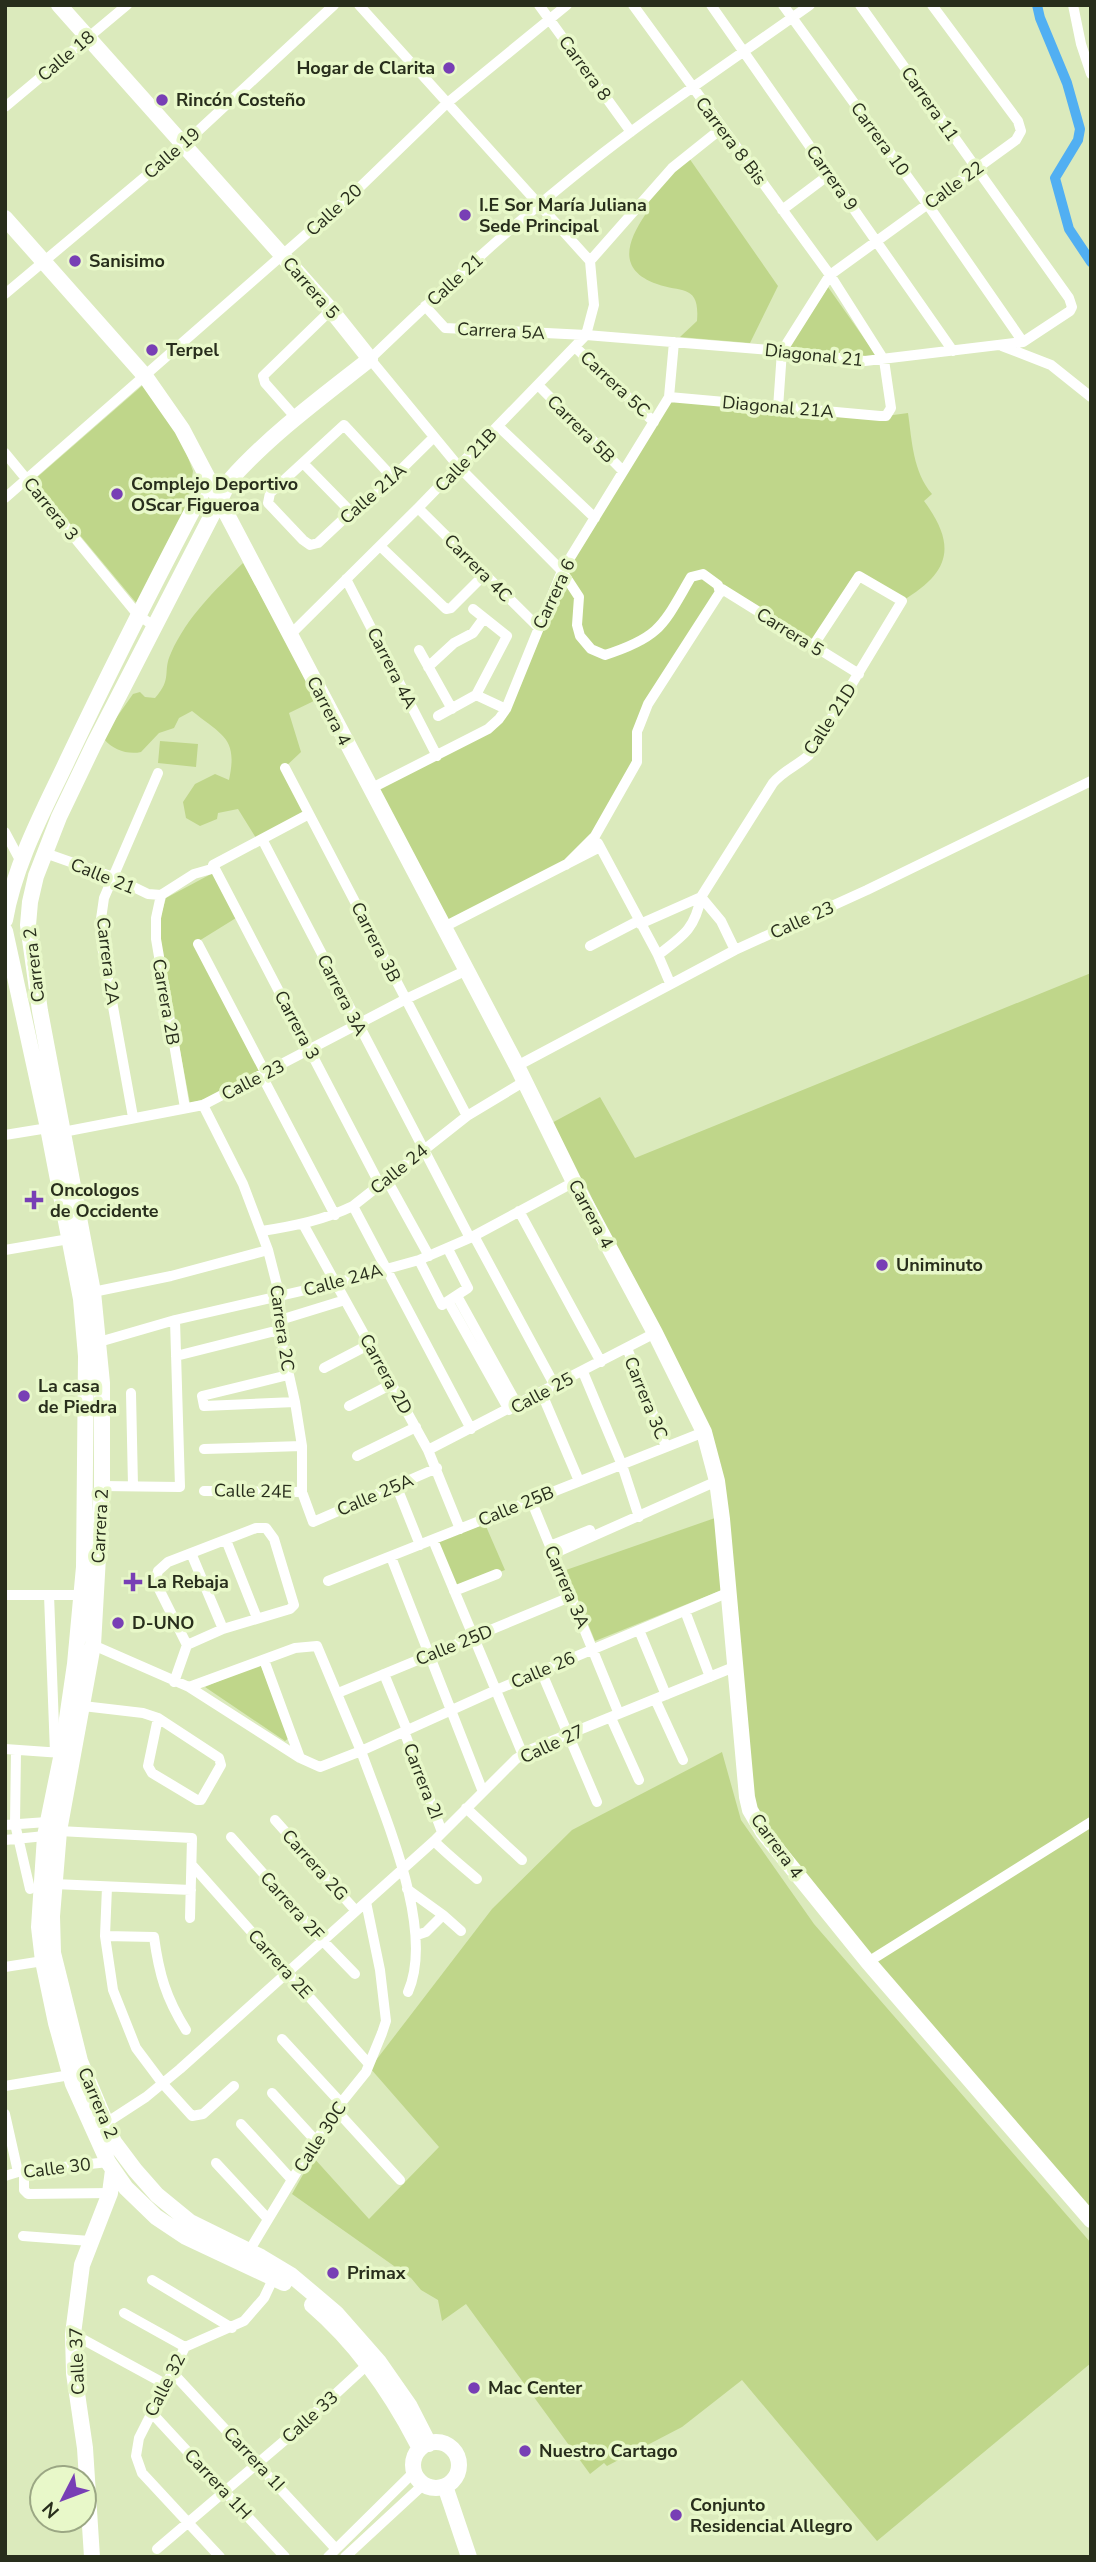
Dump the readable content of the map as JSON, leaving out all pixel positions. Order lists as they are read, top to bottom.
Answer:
{
  "streets": {
    "main road": [
      "Calle 21",
      "Carrera 5",
      "Carrera 4",
      "Carrera 2",
      "Calle 37"
    ],
    "street": [
      "Calle 18",
      "Carrera 8",
      "Carrera 11",
      "Carrera 10",
      "Carrera 8 Bis",
      "Calle 19",
      "Carrera 9",
      "Calle 22",
      "Calle 20",
      "Carrera 5A",
      "Diagonal 21",
      "Carrera 5C",
      "Diagonal 21A",
      "Carrera 5B",
      "Calle 21B",
      "Calle 21A",
      "Carrera 3",
      "Carrera 4C",
      "Carrera 6",
      "Carrera 4A",
      "Calle 21D",
      "Calle 23",
      "Carrera 3B",
      "Carrera 2A",
      "Carrera 3A",
      "Carrera 2B",
      "Calle 24",
      "Calle 24A",
      "Carrera 2C",
      "Carrera 2D",
      "Calle 25",
      "Carrera 3C",
      "Calle 24E",
      "Calle 25A",
      "Calle 25B",
      "Calle 25D",
      "Calle 26",
      "Calle 27",
      "Carrera 2I",
      "Carrera 2G",
      "Carrera 2F",
      "Carrera 2E",
      "Calle 30C",
      "Calle 30",
      "Calle 32",
      "Calle 33",
      "Carrera 1I",
      "Carrera 1H"
    ]
  },
  "crossings": [
    ["Calle 18", "Carrera 5"],
    ["Carrera 8", "Calle 20"],
    ["Carrera 8", "Calle 21"],
    ["Carrera 11", "Calle 22"],
    ["Carrera 11", "Diagonal 21"],
    ["Carrera 10", "Calle 22"],
    ["Carrera 10", "Calle 21"],
    ["Carrera 10", "Diagonal 21"],
    ["Carrera 8 Bis", "Calle 22"],
    ["Carrera 8 Bis", "Calle 21"],
    ["Carrera 8 Bis", "Diagonal 21"],
    ["Carrera 8 Bis", "Diagonal 21A"],
    ["Calle 19", "Carrera 5"],
    ["Calle 19", "Carrera 4"],
    ["Carrera 9", "Calle 22"],
    ["Carrera 9", "Calle 21"],
    ["Carrera 9", "Diagonal 21"],
    ["Calle 22", "Diagonal 21"],
    ["Calle 20", "Carrera 5"],
    ["Calle 20", "Carrera 3"],
    ["Calle 20", "Carrera 4"],
    ["Calle 21", "Carrera 5"],
    ["Calle 21", "Carrera 5A"],
    ["Calle 21", "Carrera 4"],
    ["Calle 21", "Carrera 2A"],
    ["Calle 21", "Carrera 2"],
    ["Calle 21", "Carrera 2B"],
    ["Carrera 5", "Calle 21B"],
    ["Carrera 5", "Calle 21A"],
    ["Carrera 5", "Carrera 6"],
    ["Carrera 5", "Calle 21D"],
    ["Carrera 5A", "Diagonal 21"],
    ["Carrera 5A", "Calle 21B"],
    ["Diagonal 21", "Diagonal 21A"],
    ["Diagonal 21", "Calle 21B"],
    ["Diagonal 21", "Carrera 6"],
    ["Carrera 5C", "Calle 21B"],
    ["Carrera 5C", "Carrera 6"],
    ["Diagonal 21A", "Carrera 6"],
    ["Carrera 5B", "Calle 21B"],
    ["Carrera 5B", "Carrera 6"],
    ["Calle 21B", "Carrera 4C"],
    ["Calle 21B", "Carrera 4A"],
    ["Calle 21B", "Carrera 4"],
    ["Carrera 3", "Calle 23"],
    ["Carrera 3", "Carrera 2"],
    ["Carrera 3", "Calle 24"],
    ["Carrera 4C", "Carrera 6"],
    ["Carrera 6", "Carrera 4A"],
    ["Carrera 6", "Carrera 4"],
    ["Carrera 4", "Calle 23"],
    ["Carrera 4", "Carrera 2"],
    ["Carrera 4", "Calle 24"],
    ["Carrera 4", "Calle 24A"],
    ["Carrera 4", "Calle 25"],
    ["Carrera 4", "Calle 25B"],
    ["Carrera 4", "Calle 26"],
    ["Carrera 4", "Calle 27"],
    ["Calle 23", "Carrera 3B"],
    ["Calle 23", "Carrera 2A"],
    ["Calle 23", "Carrera 2"],
    ["Calle 23", "Carrera 3A"],
    ["Calle 23", "Carrera 2B"],
    ["Calle 23", "Carrera 2C"],
    ["Carrera 3B", "Calle 24"],
    ["Carrera 2", "Calle 24A"],
    ["Carrera 2", "Calle 27"],
    ["Carrera 2", "Calle 30C"],
    ["Carrera 2", "Calle 30"],
    ["Carrera 2", "Calle 37"],
    ["Carrera 2", "Calle 32"],
    ["Carrera 2", "Calle 33"],
    ["Carrera 3A", "Calle 24"],
    ["Carrera 3A", "Calle 25B"],
    ["Carrera 3A", "Calle 25D"],
    ["Carrera 3A", "Calle 26"],
    ["Carrera 3A", "Calle 27"],
    ["Calle 24", "Carrera 2C"],
    ["Calle 24", "Carrera 2D"],
    ["Calle 24A", "Carrera 2C"],
    ["Calle 24A", "Carrera 2D"],
    ["Carrera 2C", "Calle 24E"],
    ["Carrera 2C", "Calle 25A"],
    ["Carrera 2D", "Calle 25"],
    ["Carrera 2D", "Calle 25A"],
    ["Carrera 2D", "Calle 25B"],
    ["Calle 25", "Carrera 3C"],
    ["Carrera 3C", "Calle 25B"],
    ["Calle 25D", "Carrera 2I"],
    ["Calle 26", "Carrera 2I"],
    ["Calle 27", "Carrera 2I"],
    ["Calle 27", "Carrera 2G"],
    ["Calle 27", "Carrera 2F"],
    ["Calle 27", "Carrera 2E"],
    ["Calle 27", "Calle 30C"],
    ["Carrera 2E", "Calle 30C"],
    ["Calle 30", "Calle 37"],
    ["Calle 32", "Calle 33"],
    ["Calle 32", "Carrera 1I"],
    ["Calle 32", "Carrera 1H"],
    ["Calle 33", "Carrera 1I"],
    ["Calle 33", "Carrera 1H"]
  ],
  "places": {
    "other": [
      "Hogar de Clarita",
      "Rincón Costeño",
      "I.E Sor María Juliana Sede Principal",
      "Sanisimo",
      "Terpel",
      "Complejo Deportivo OScar Figueroa",
      "Uniminuto",
      "La casa de Piedra",
      "D-UNO",
      "Primax",
      "Mac Center",
      "Nuestro Cartago",
      "Conjunto Residencial Allegro"
    ],
    "health": ["Oncologos de Occidente", "La Rebaja"]
  },
  "north": "bottom left"
}
